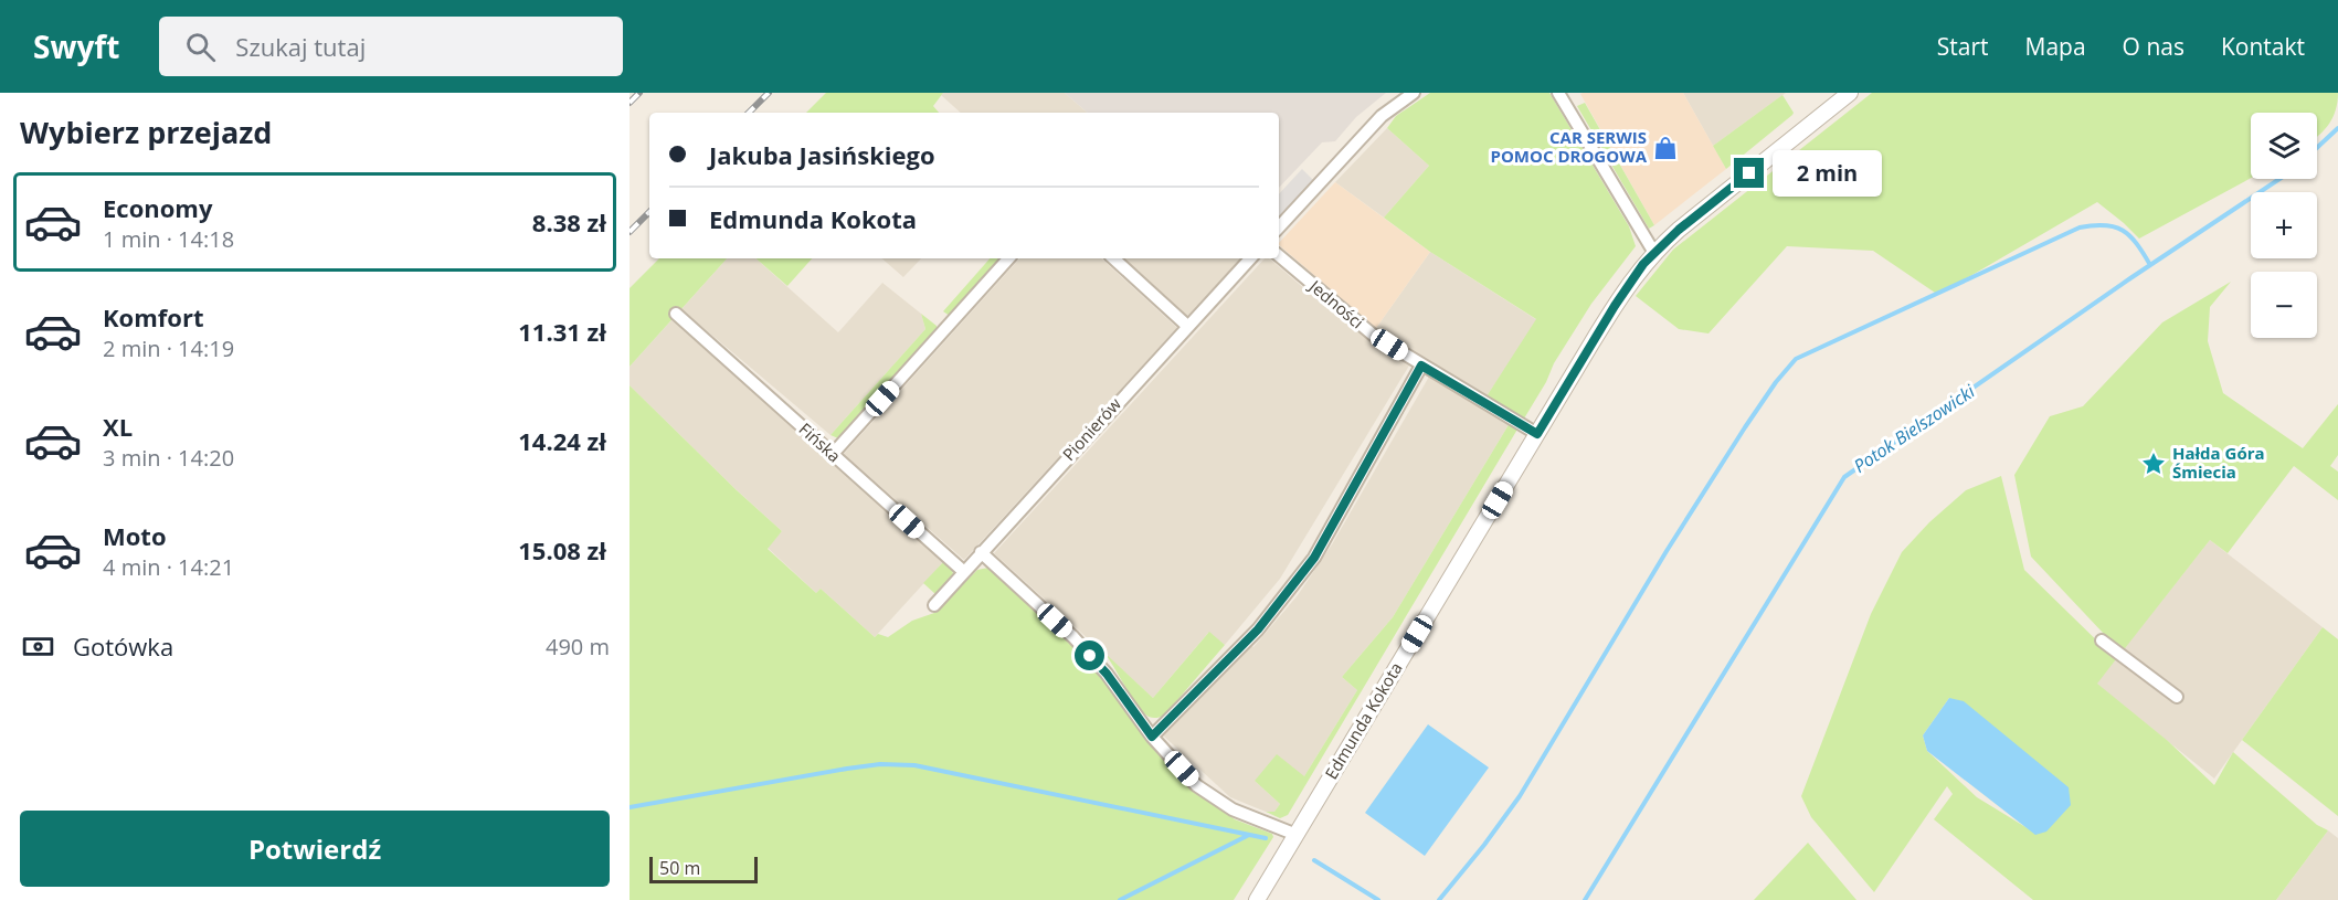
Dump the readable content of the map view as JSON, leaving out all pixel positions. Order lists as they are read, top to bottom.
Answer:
{
  "streets": {
    "street": [
      "Jedności",
      "Pionierów",
      "Fińska",
      "Edmunda Kokota"
    ]
  },
  "crossings": [
    ["Jedności", "Edmunda Kokota"],
    ["Pionierów", "Fińska"]
  ],
  "water": ["Potok Bielszowicki"],
  "places": {
    "shop": ["CAR SERWIS POMOC DROGOWA"],
    "place": ["Hałda Góra Śmiecia"]
  },
  "scale_bar": "50 m",
  "page": {
    "header": "Swyft",
    "search": "Szukaj tutaj",
    "nav": [
      "Start",
      "Mapa",
      "O nas",
      "Kontakt"
    ],
    "heading": "Wybierz przejazd",
    "map_buttons": ["+", "−"],
    "banner": ["Jakuba Jasińskiego", "Edmunda Kokota"],
    "bubble": "2 min",
    "list": [
      {
        "name": "Economy",
        "note": "1 min · 14:18",
        "value": "8.38 zł"
      },
      {
        "name": "Komfort",
        "note": "2 min · 14:19",
        "value": "11.31 zł"
      },
      {
        "name": "XL",
        "note": "3 min · 14:20",
        "value": "14.24 zł"
      },
      {
        "name": "Moto",
        "note": "4 min · 14:21",
        "value": "15.08 zł"
      }
    ],
    "pay": ["Gotówka", "490 m"],
    "buttons": "Potwierdź",
    "scale": "50 m"
  }
}
